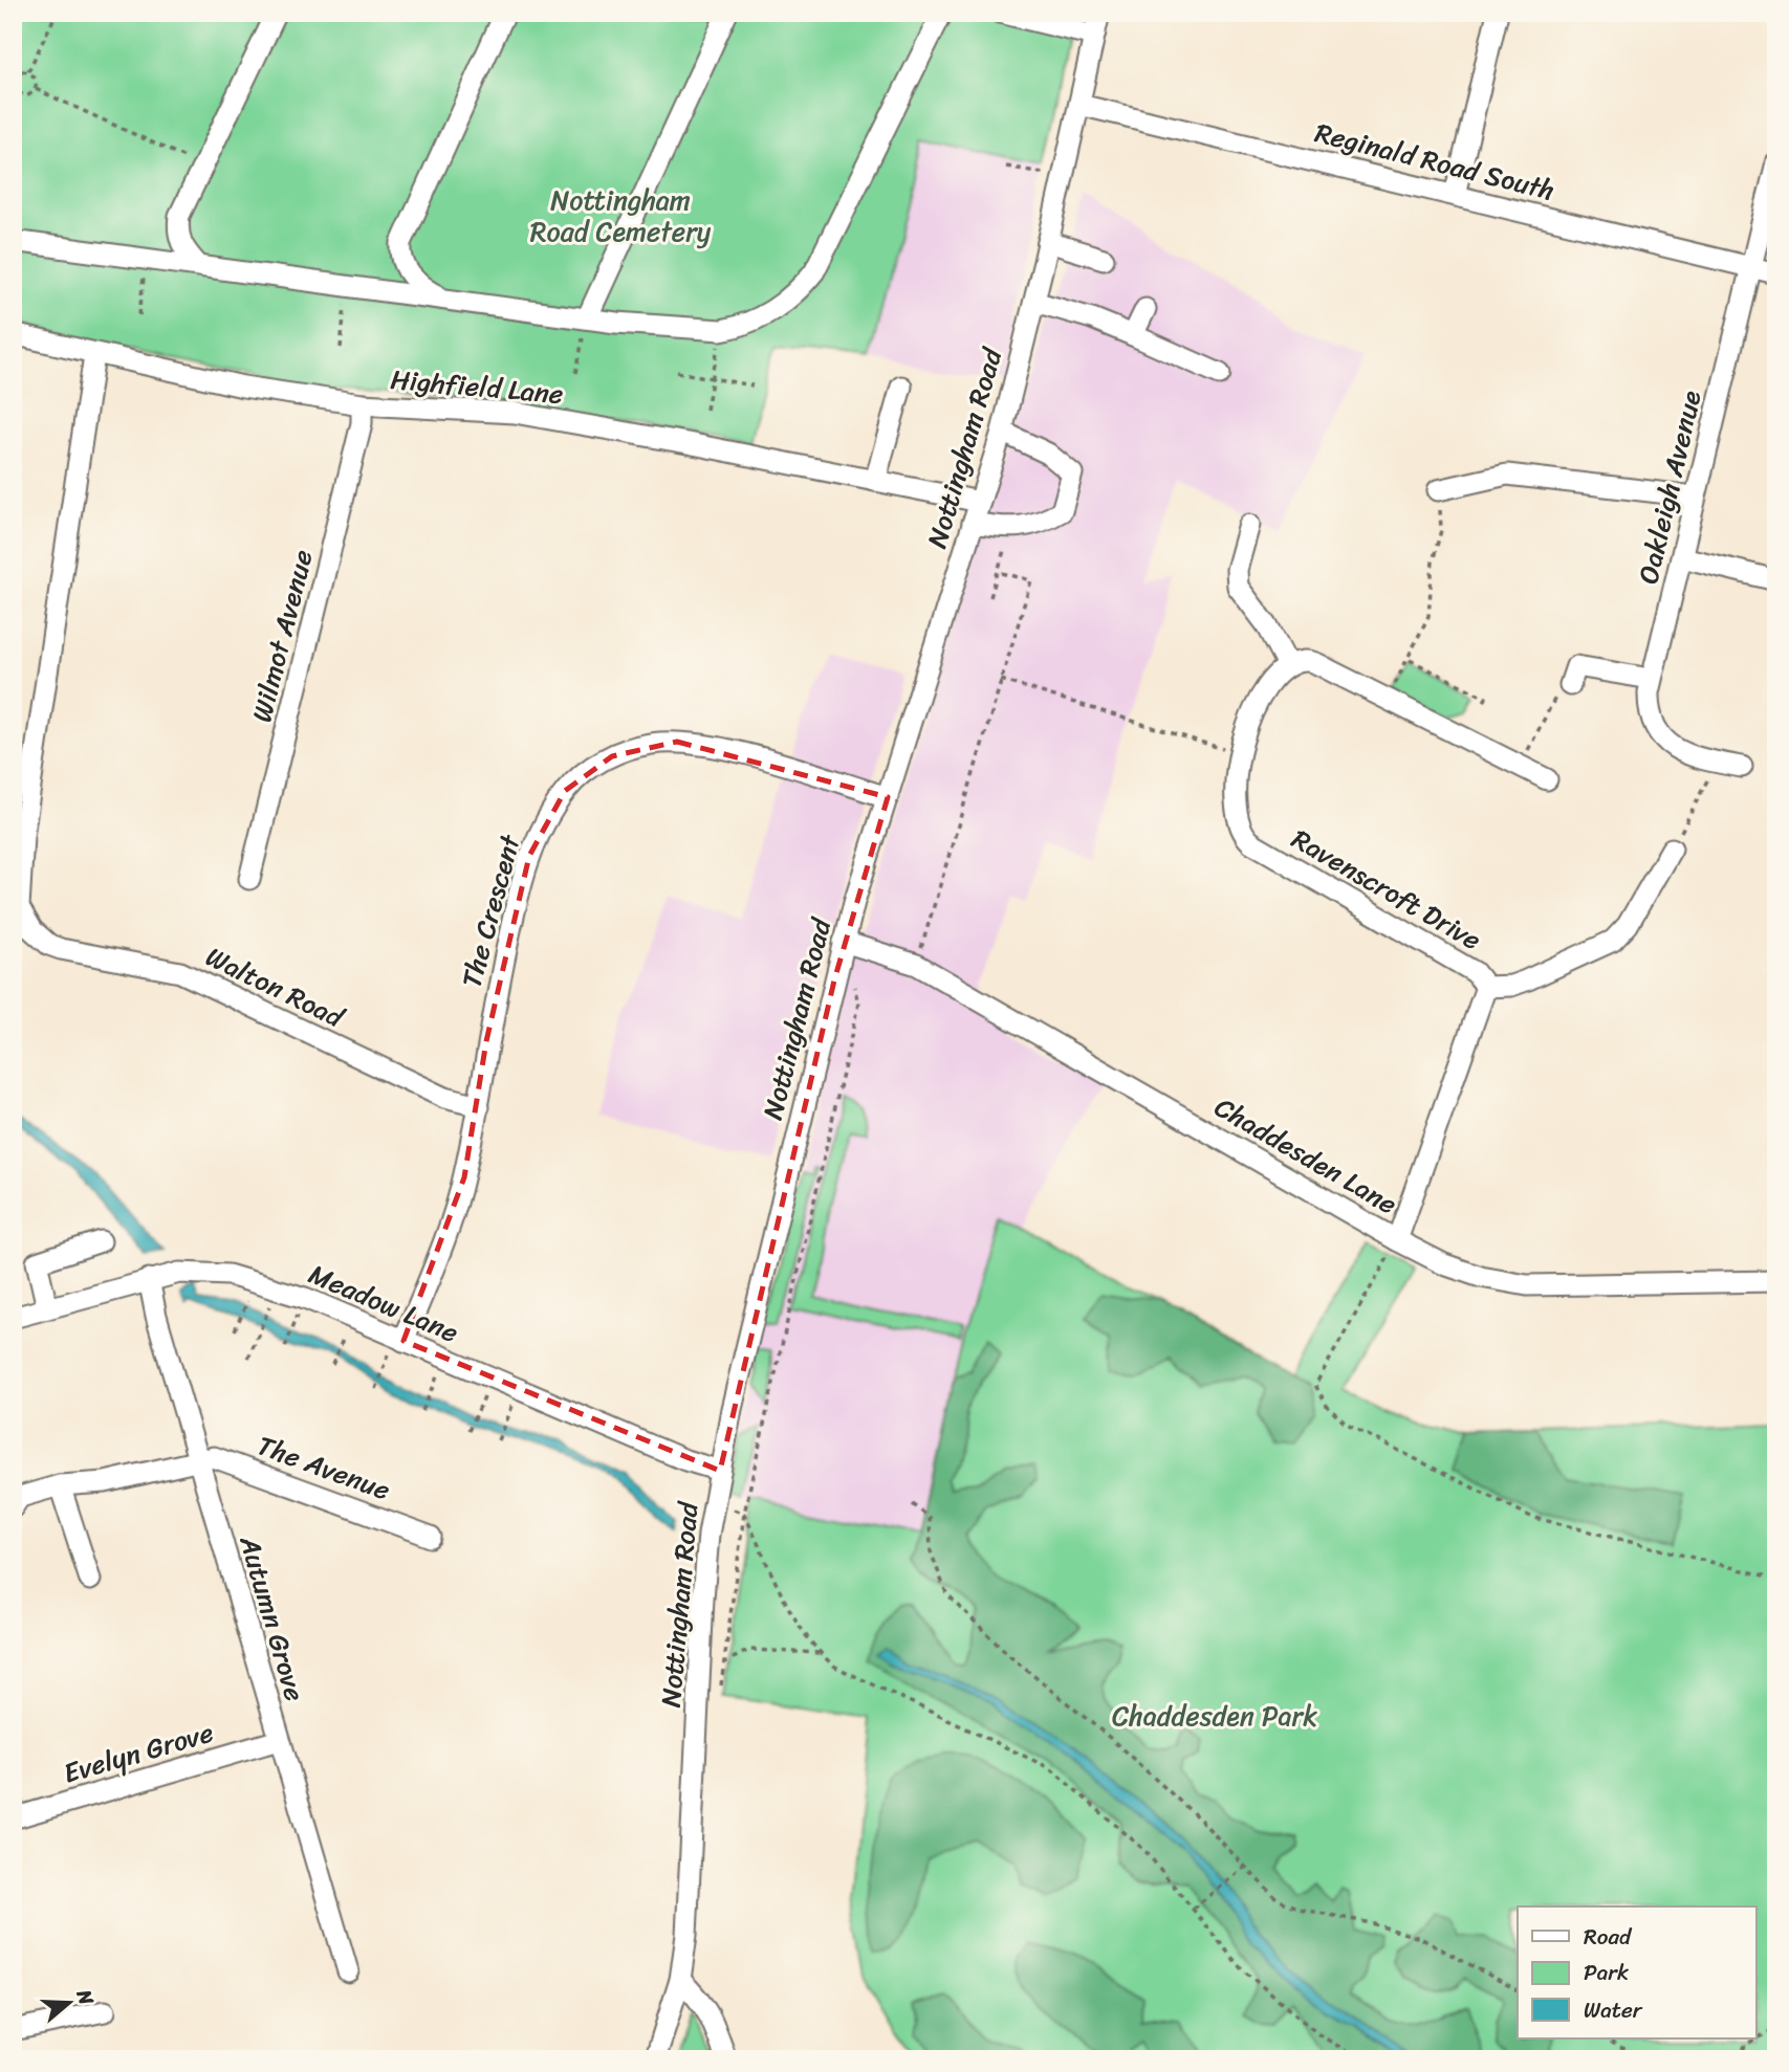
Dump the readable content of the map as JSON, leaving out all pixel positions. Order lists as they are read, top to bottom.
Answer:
{
  "streets": {
    "street": [
      "Reginald Road South",
      "Highfield Lane",
      "Nottingham Road",
      "Oakleigh Avenue",
      "Wilmot Avenue",
      "Ravenscroft Drive",
      "The Crescent",
      "Walton Road",
      "Chaddesden Lane",
      "Meadow Lane",
      "The Avenue",
      "Autumn Grove",
      "Evelyn Grove"
    ]
  },
  "crossings": [
    ["Reginald Road South", "Nottingham Road"],
    ["Reginald Road South", "Oakleigh Avenue"],
    ["Highfield Lane", "Nottingham Road"],
    ["Highfield Lane", "Wilmot Avenue"],
    ["Highfield Lane", "Walton Road"],
    ["Nottingham Road", "The Crescent"],
    ["Nottingham Road", "Chaddesden Lane"],
    ["Nottingham Road", "Meadow Lane"],
    ["The Crescent", "Walton Road"],
    ["The Crescent", "Meadow Lane"],
    ["Meadow Lane", "Autumn Grove"],
    ["The Avenue", "Autumn Grove"],
    ["Autumn Grove", "Evelyn Grove"]
  ],
  "parks": ["Nottingham Road Cemetery", "Chaddesden Park"],
  "legend": ["Road", "Park", "Water"],
  "north": "right"
}
